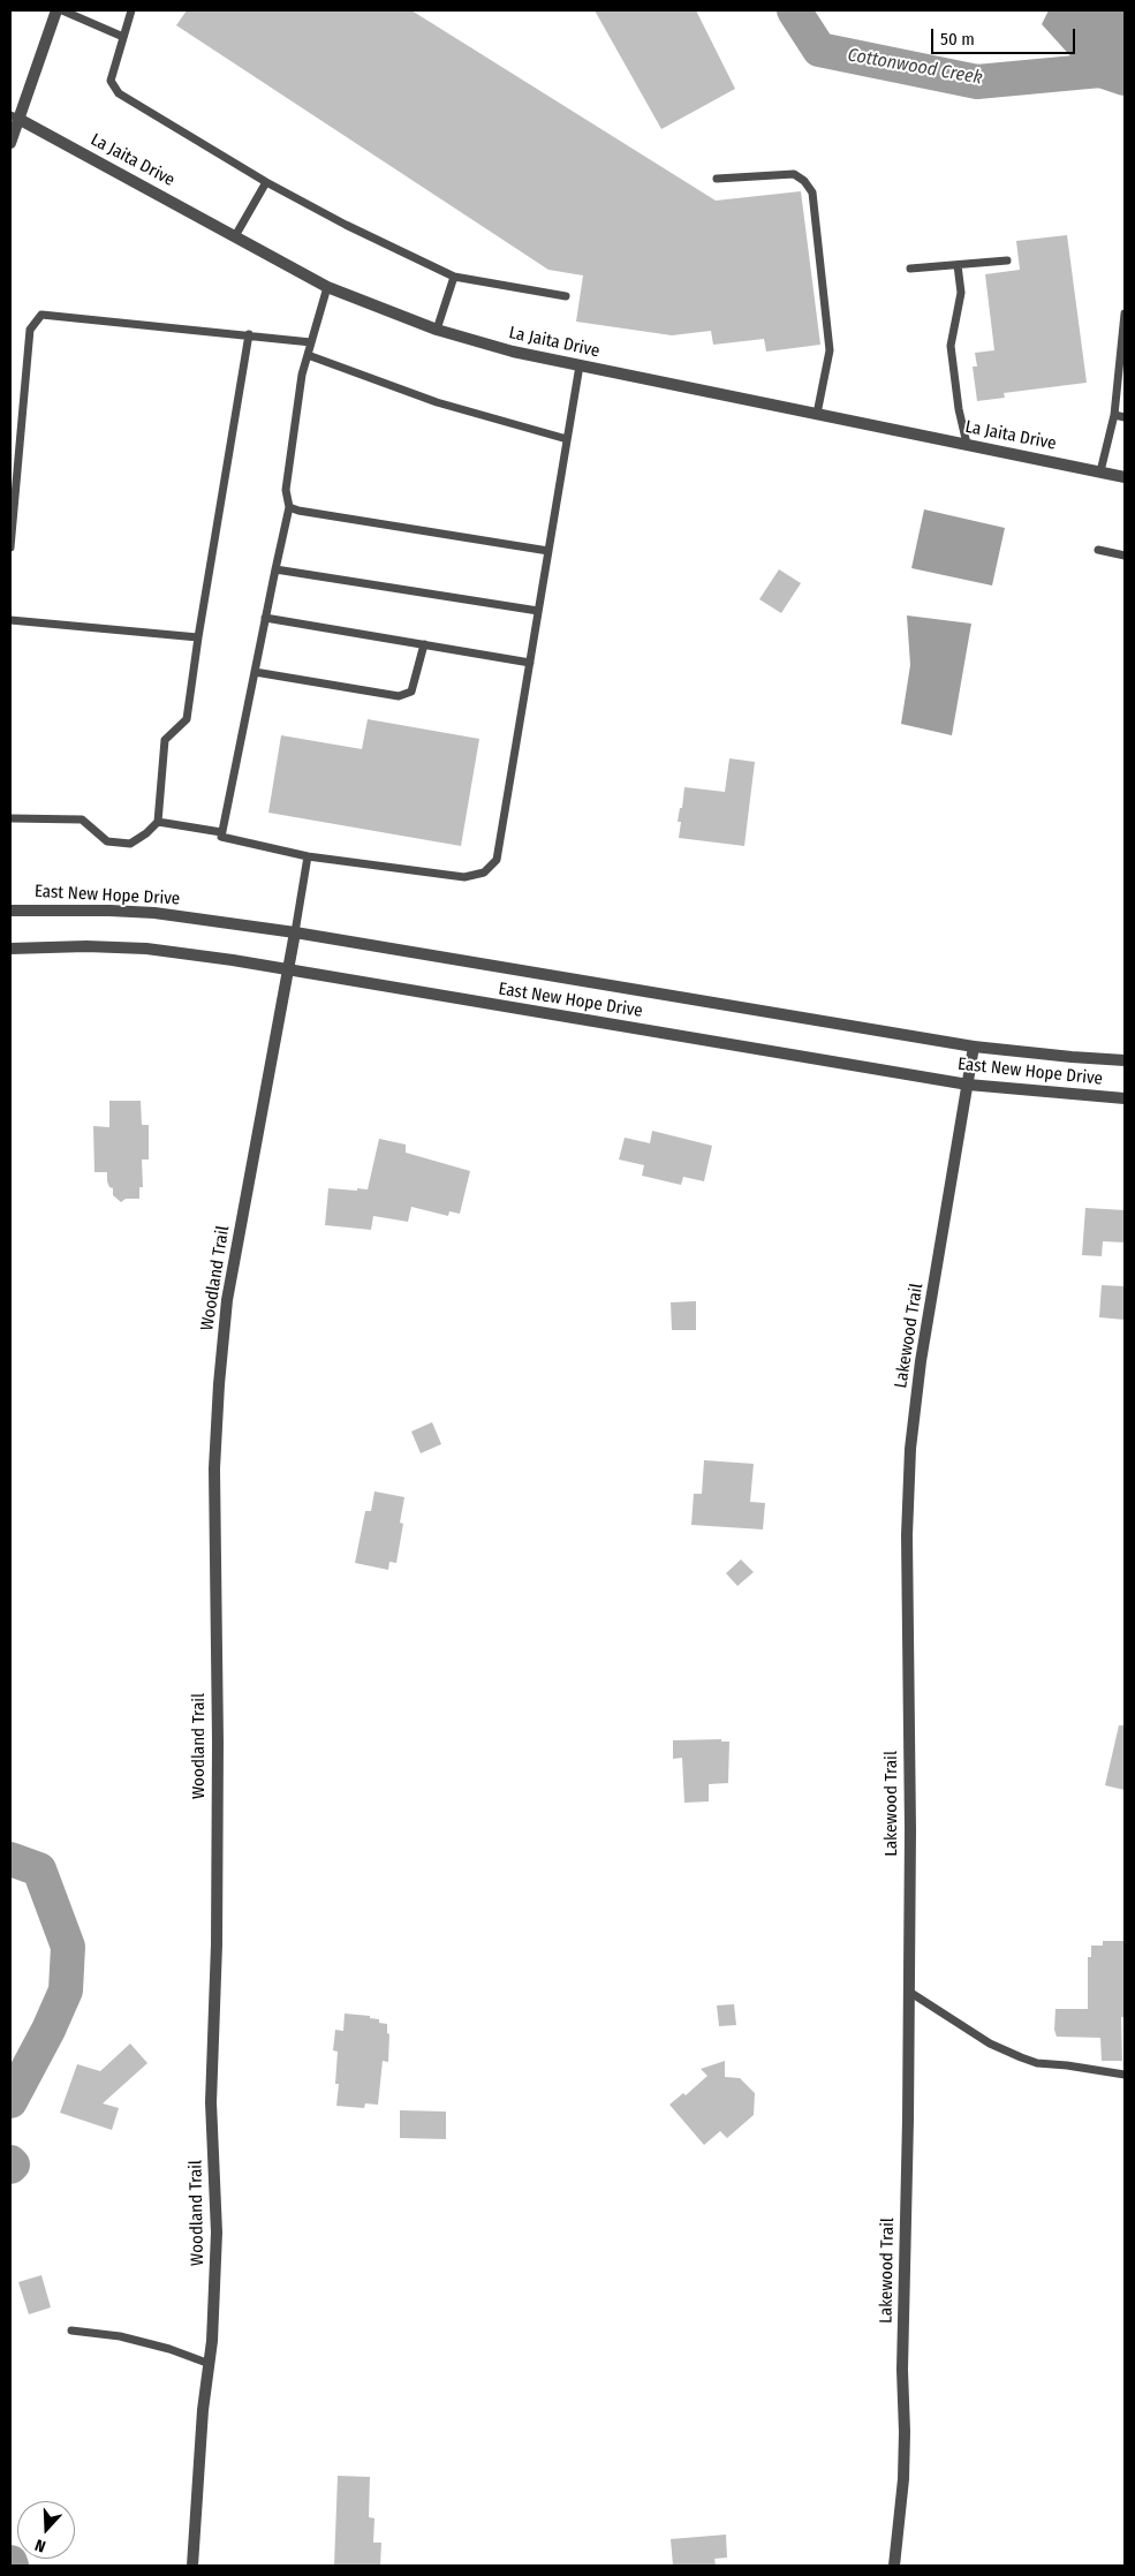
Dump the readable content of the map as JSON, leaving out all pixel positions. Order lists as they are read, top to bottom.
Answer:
{
  "streets": {
    "street": [
      "La Jaita Drive",
      "East New Hope Drive",
      "Woodland Trail",
      "Lakewood Trail"
    ]
  },
  "crossings": [
    ["East New Hope Drive", "Woodland Trail"],
    ["East New Hope Drive", "Lakewood Trail"]
  ],
  "water": ["Cottonwood Creek"],
  "scale_bar": "50 m",
  "north": "bottom"
}
